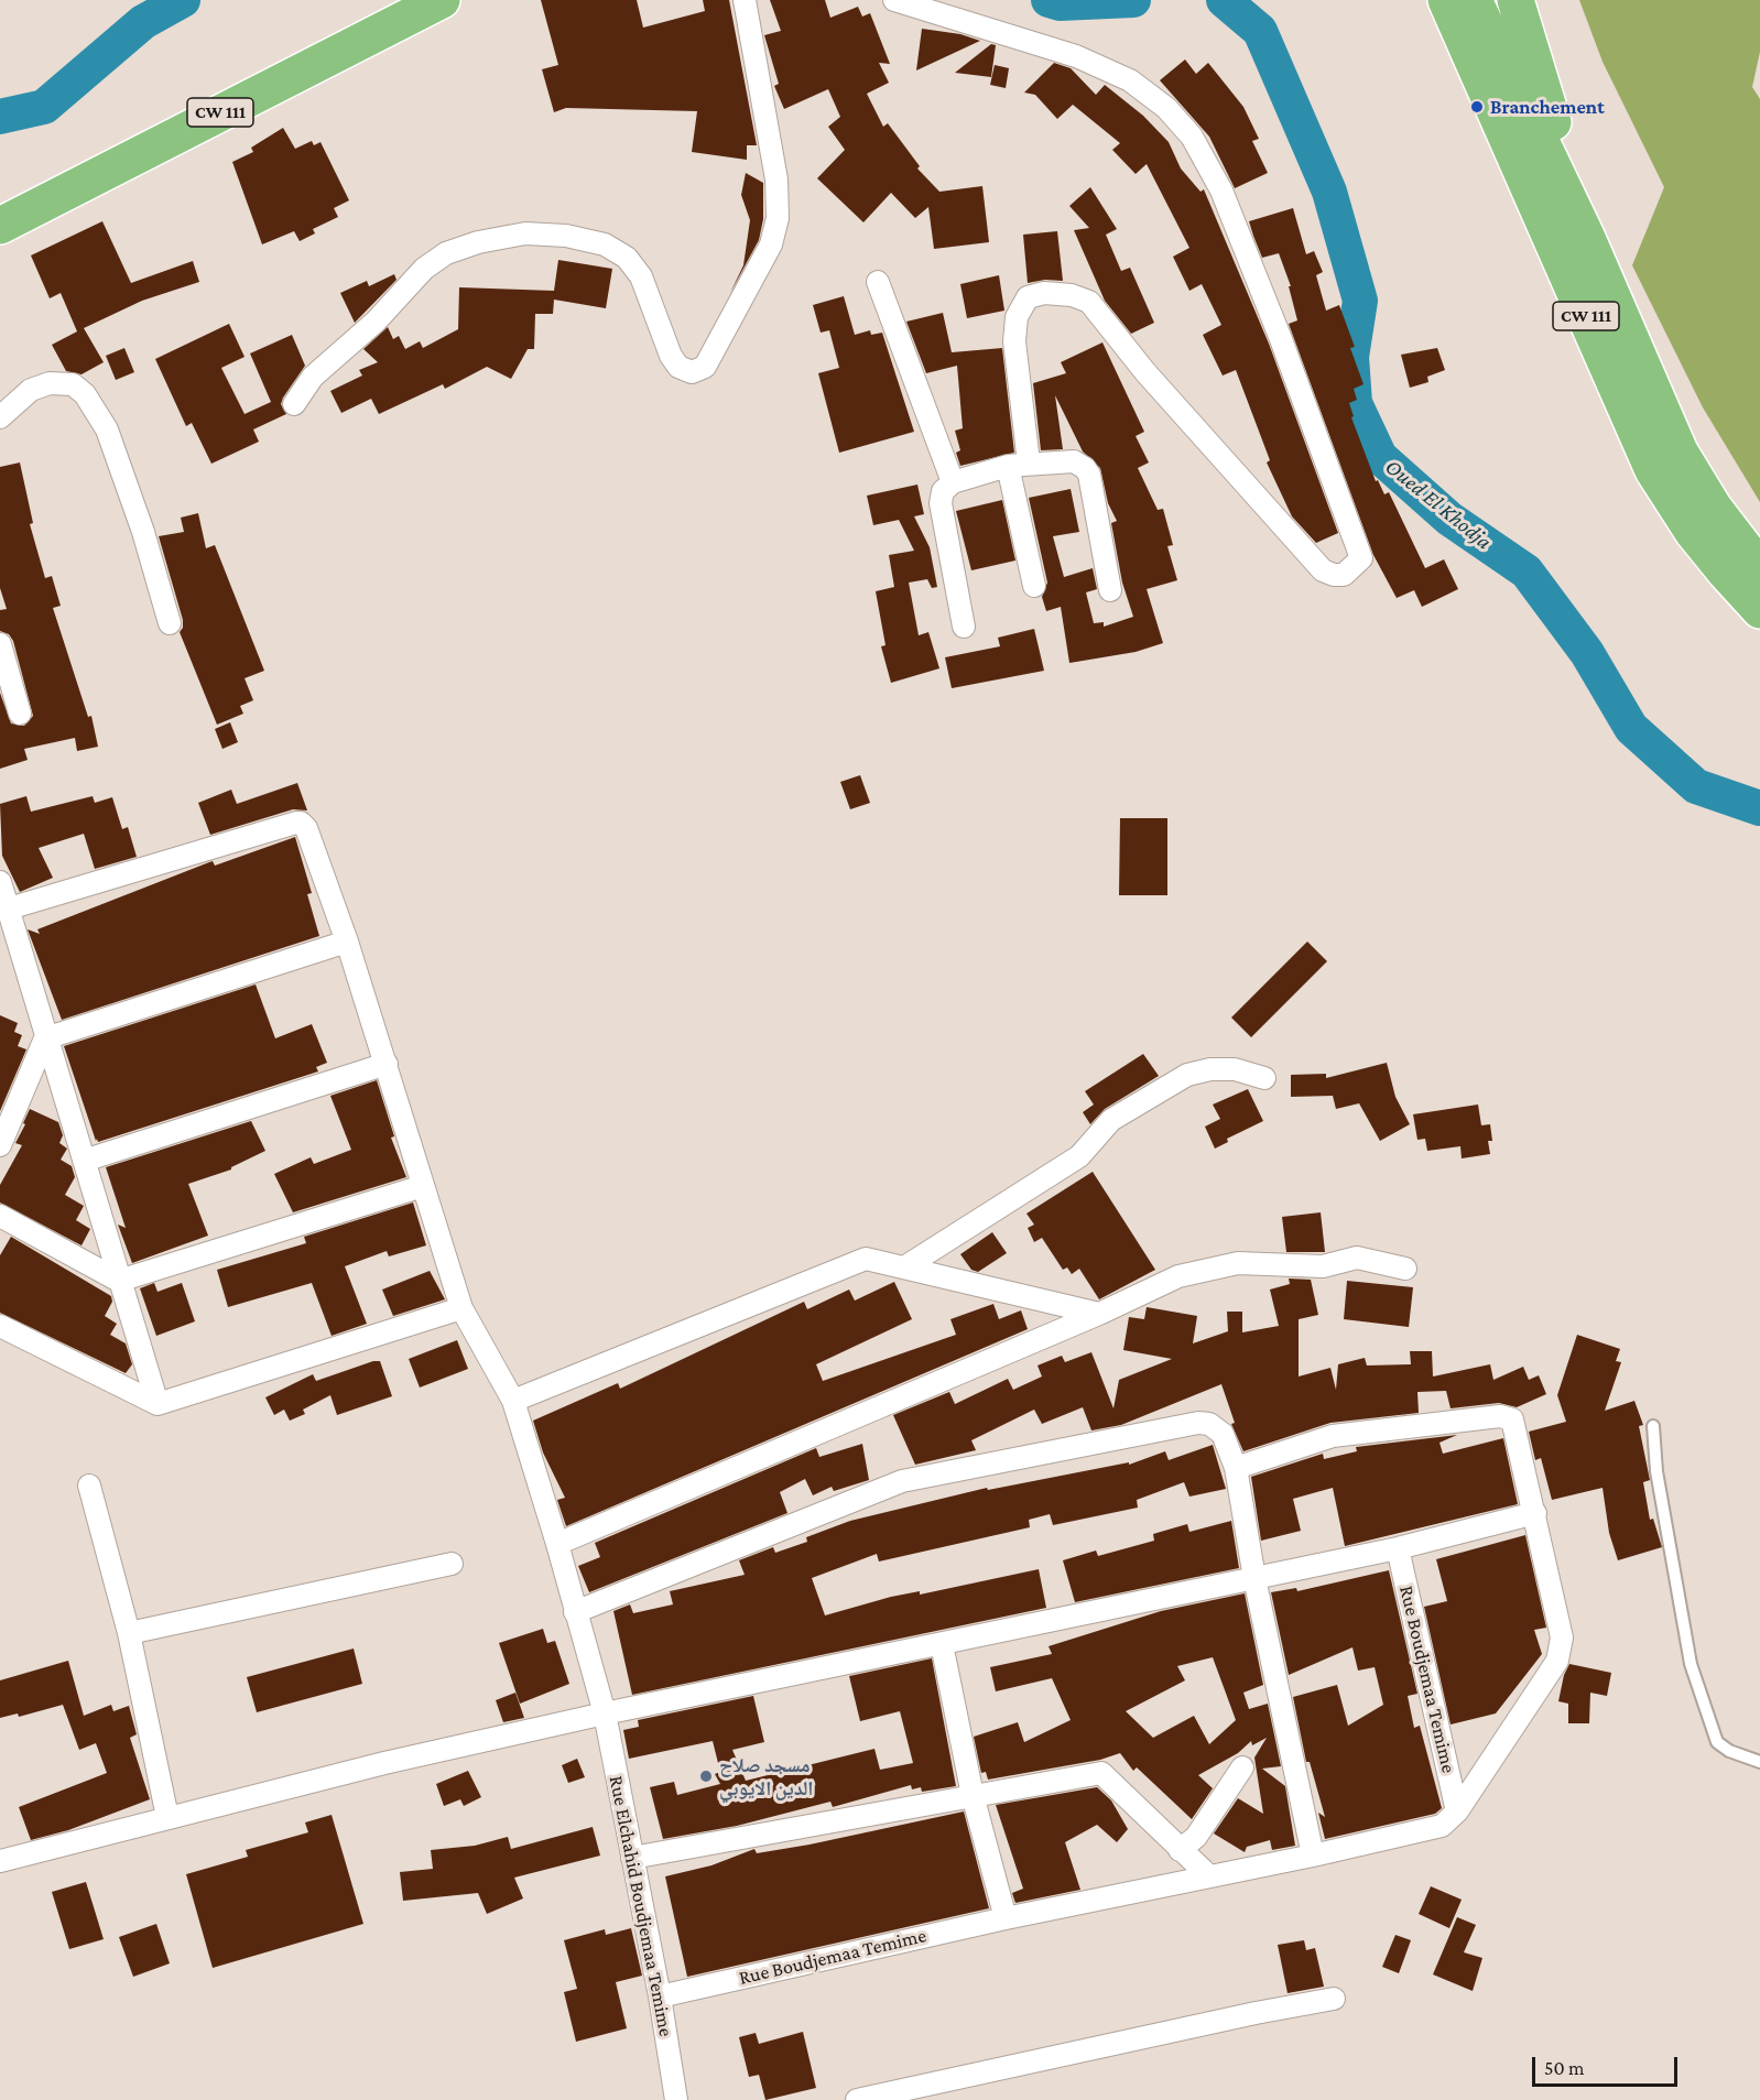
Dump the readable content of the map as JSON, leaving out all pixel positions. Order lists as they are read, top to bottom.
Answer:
{
  "streets": {
    "highway": ["CW 111"],
    "street": ["Rue Boudjemaa Temime", "Rue Elchahid Boudjemaa Temime"]
  },
  "crossings": [
    ["Rue Boudjemaa Temime", "Rue Elchahid Boudjemaa Temime"]
  ],
  "water": ["Oued El Khodja"],
  "places": ["Branchement", "مسجد صلاح الدين الايوبي"],
  "scale_bar": "50 m"
}
